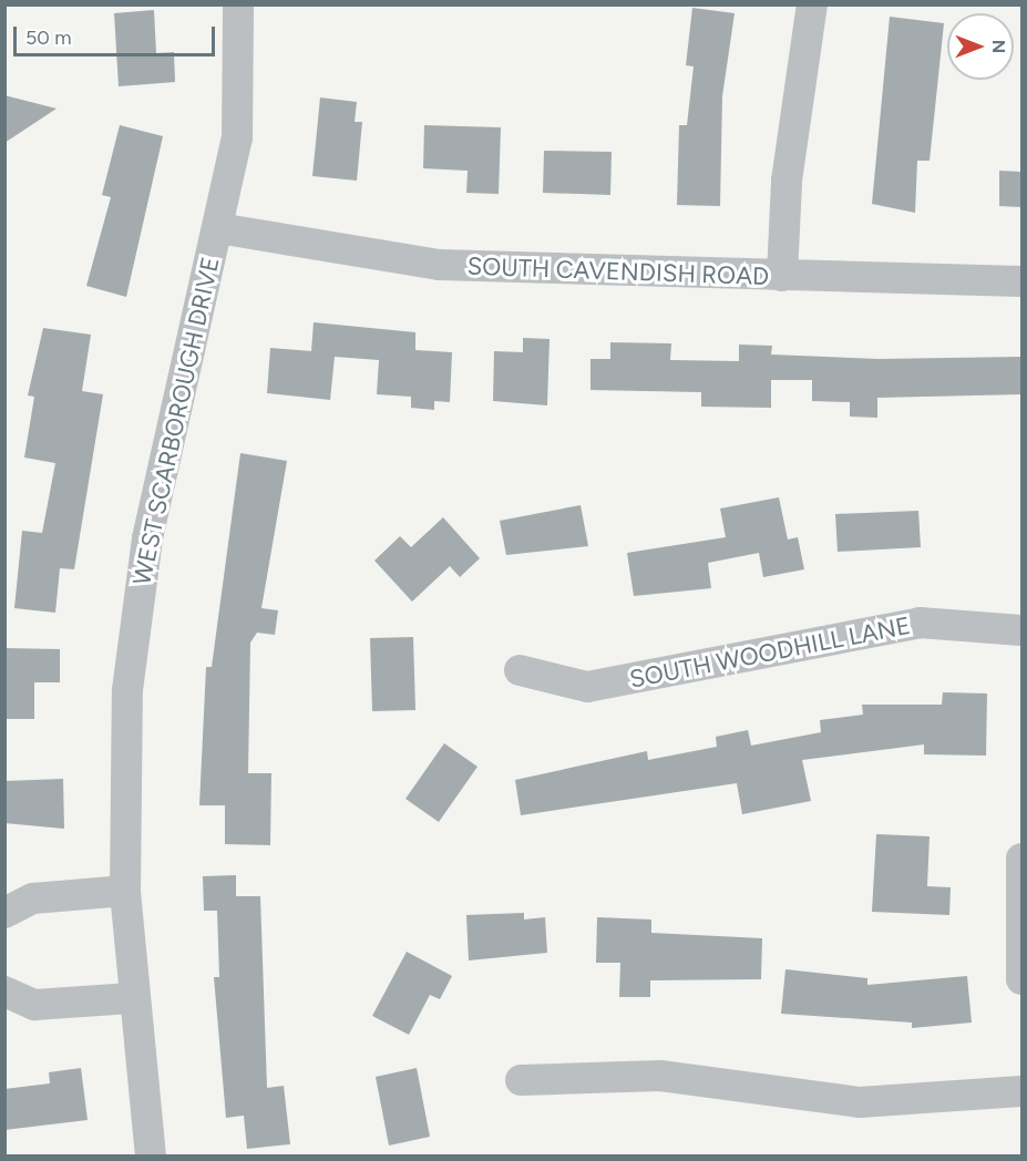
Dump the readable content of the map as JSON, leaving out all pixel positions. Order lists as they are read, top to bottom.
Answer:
{
  "streets": {
    "street": ["SOUTH CAVENDISH ROAD", "WEST SCARBOROUGH DRIVE", "SOUTH WOODHILL LANE"]
  },
  "crossings": [
    ["SOUTH CAVENDISH ROAD", "WEST SCARBOROUGH DRIVE"]
  ],
  "scale_bar": "50 m",
  "north": "right"
}
